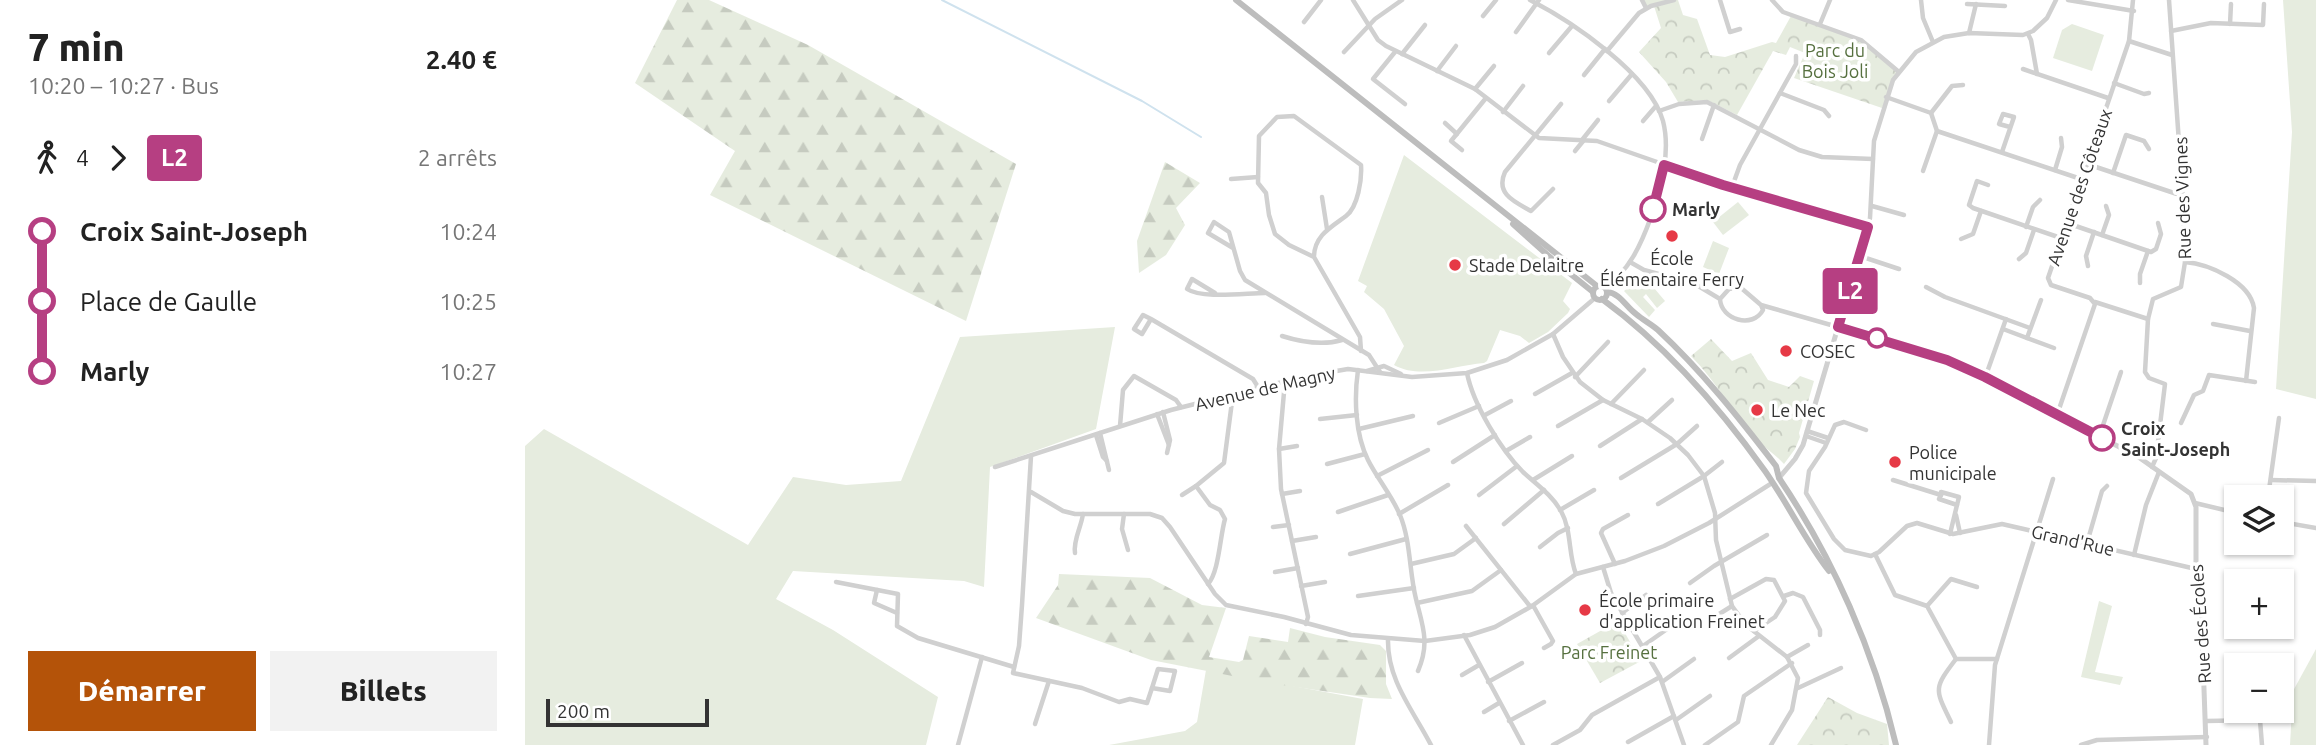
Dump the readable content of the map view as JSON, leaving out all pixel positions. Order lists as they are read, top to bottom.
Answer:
{
  "streets": {
    "street": [
      "Avenue des Côteaux",
      "Rue des Vignes",
      "Avenue de Magny",
      "Grand'Rue",
      "Rue des Écoles"
    ]
  },
  "crossings": [
    ["Avenue des Côteaux", "Rue des Vignes"],
    ["Grand'Rue", "Rue des Écoles"]
  ],
  "parks": ["Parc du Bois Joli", "Parc Freinet"],
  "places": [
    "Marly",
    "École Élémentaire Ferry",
    "Stade Delaitre",
    "COSEC",
    "Le Nec",
    "Croix Saint-Joseph",
    "Police municipale",
    "École primaire d'application Freinet"
  ],
  "lines": ["bus line L2"],
  "scale_bar": "200 m",
  "page": {
    "heading": ["7 min", "10:20 – 10:27 · Bus", "2.40 €"],
    "on_map": "L2",
    "legs": ["4", "L2", "2 arrêts"],
    "list": [
      {
        "name": "Croix Saint-Joseph",
        "value": "10:24"
      },
      {
        "name": "Place de Gaulle",
        "value": "10:25"
      },
      {
        "name": "Marly",
        "value": "10:27"
      }
    ],
    "map_buttons": ["+", "−"],
    "buttons": ["Démarrer", "Billets"],
    "scale": "200 m"
  }
}
